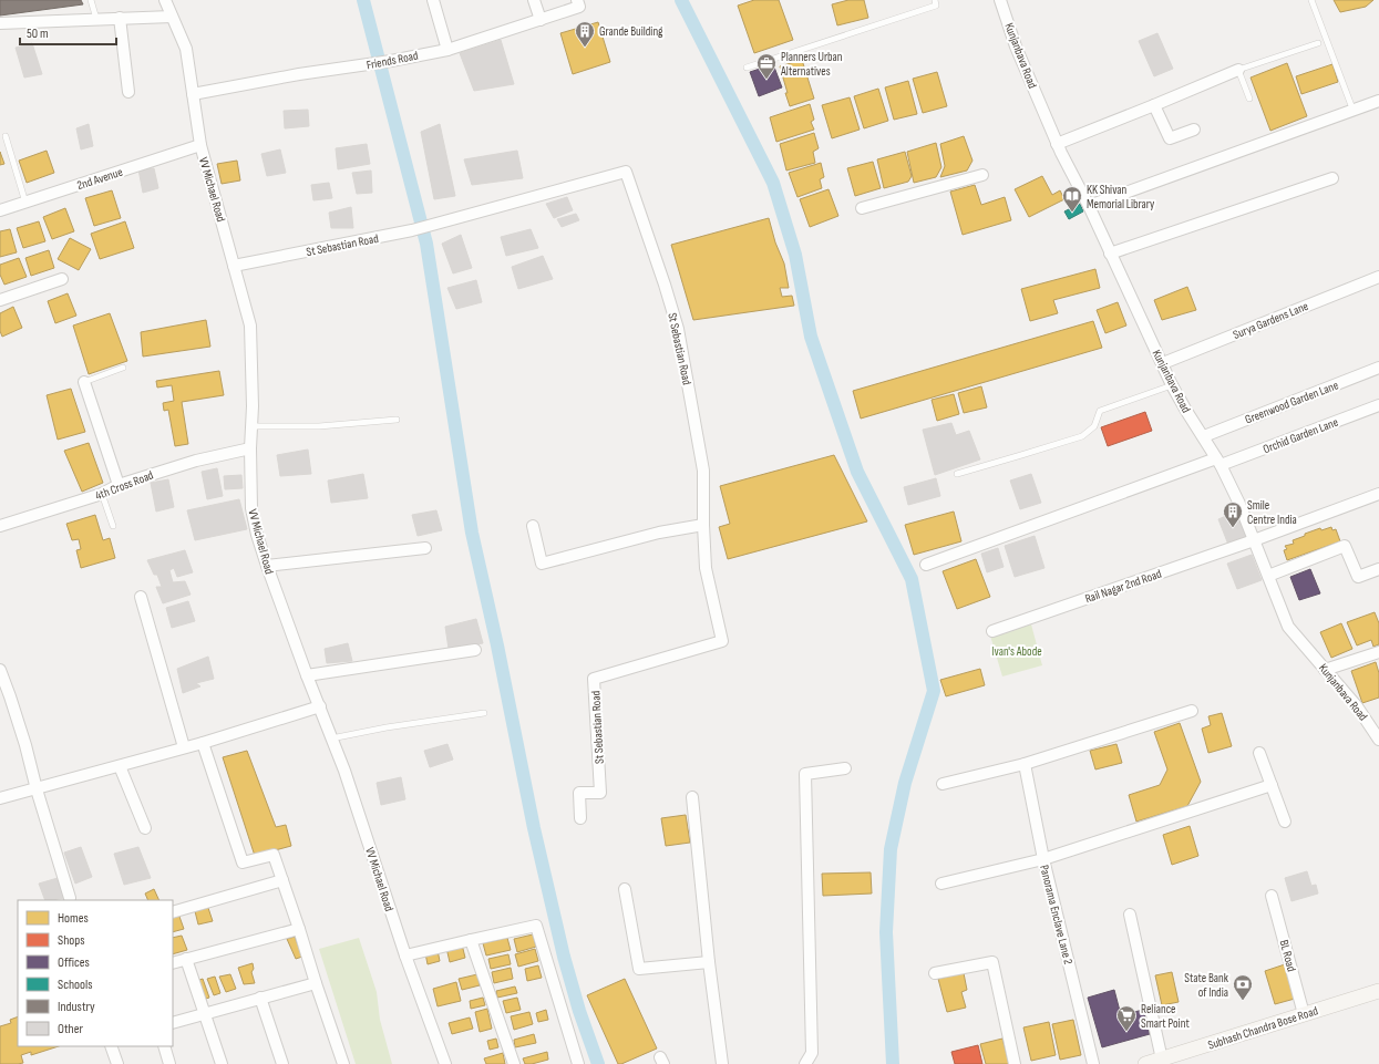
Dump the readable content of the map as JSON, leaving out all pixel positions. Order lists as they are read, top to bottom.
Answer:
{
  "streets": {
    "main road": ["Subhash Chandra Bose Road"],
    "street": [
      "Kunjanbava Road",
      "Friends Road",
      "2nd Avenue",
      "VV Michael Road",
      "St Sebastian Road",
      "Surya Gardens Lane",
      "Greenwood Garden Lane",
      "Orchid Garden Lane",
      "4th Cross Road",
      "Rail Nagar 2nd Road",
      "Panorama Enclave Lane 2",
      "BL Road"
    ]
  },
  "crossings": [
    ["Kunjanbava Road", "Surya Gardens Lane"],
    ["Kunjanbava Road", "Greenwood Garden Lane"],
    ["Kunjanbava Road", "Orchid Garden Lane"],
    ["Kunjanbava Road", "Rail Nagar 2nd Road"],
    ["Friends Road", "VV Michael Road"],
    ["2nd Avenue", "VV Michael Road"],
    ["VV Michael Road", "St Sebastian Road"],
    ["VV Michael Road", "4th Cross Road"],
    ["BL Road", "Subhash Chandra Bose Road"]
  ],
  "parks": ["Ivan's Abode"],
  "places": {
    "building": ["Grande Building", "Smile Centre India"],
    "office": ["Planners Urban Alternatives"],
    "library": ["KK Shivan Memorial Library"],
    "bank": ["State Bank of India"],
    "supermarket": ["Reliance Smart Point"]
  },
  "legend": [
    "Homes",
    "Shops",
    "Offices",
    "Schools",
    "Industry",
    "Other"
  ],
  "scale_bar": "50 m"
}
